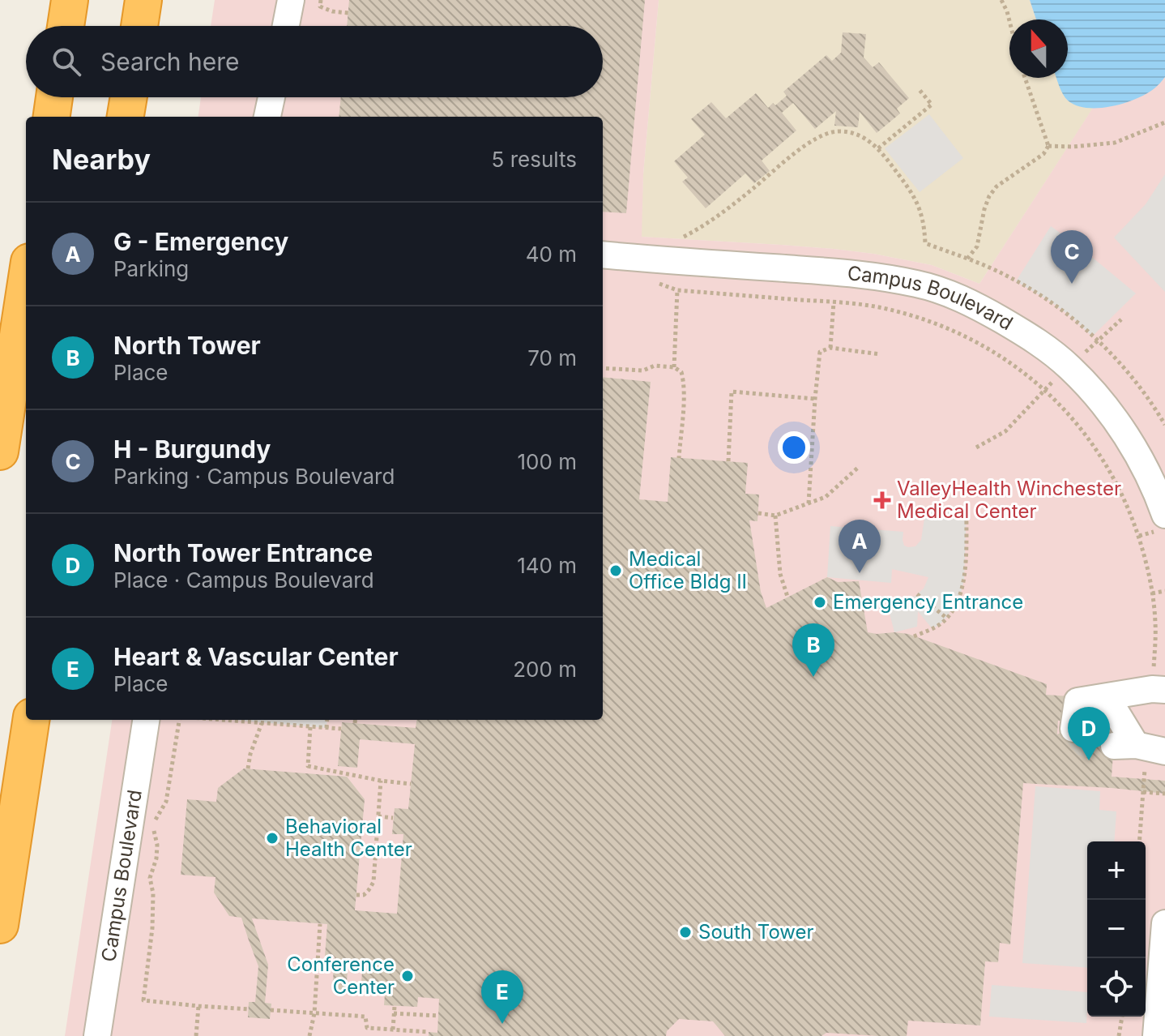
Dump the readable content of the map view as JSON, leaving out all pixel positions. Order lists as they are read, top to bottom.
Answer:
{
  "streets": {
    "street": ["Campus Boulevard"]
  },
  "places": {
    "health": ["ValleyHealth Winchester Medical Center"],
    "other": [
      "Medical Office Bldg II",
      "Emergency Entrance",
      "Behavioral Health Center",
      "South Tower",
      "Conference Center"
    ]
  },
  "north": "top",
  "page": {
    "search": "Search here",
    "heading": ["Nearby", "5 results"],
    "list": [
      {
        "mark": "A",
        "name": "G - Emergency",
        "note": "Parking",
        "value": "40 m"
      },
      {
        "mark": "B",
        "name": "North Tower",
        "note": "Place",
        "value": "70 m"
      },
      {
        "mark": "C",
        "name": "H - Burgundy",
        "note": "Parking · Campus Boulevard",
        "value": "100 m"
      },
      {
        "mark": "D",
        "name": "North Tower Entrance",
        "note": "Place · Campus Boulevard",
        "value": "140 m"
      },
      {
        "mark": "E",
        "name": "Heart & Vascular Center",
        "note": "Place",
        "value": "200 m"
      }
    ],
    "pins": [
      "C",
      "A",
      "B",
      "D",
      "E"
    ],
    "map_buttons": ["+", "−"]
  }
}
